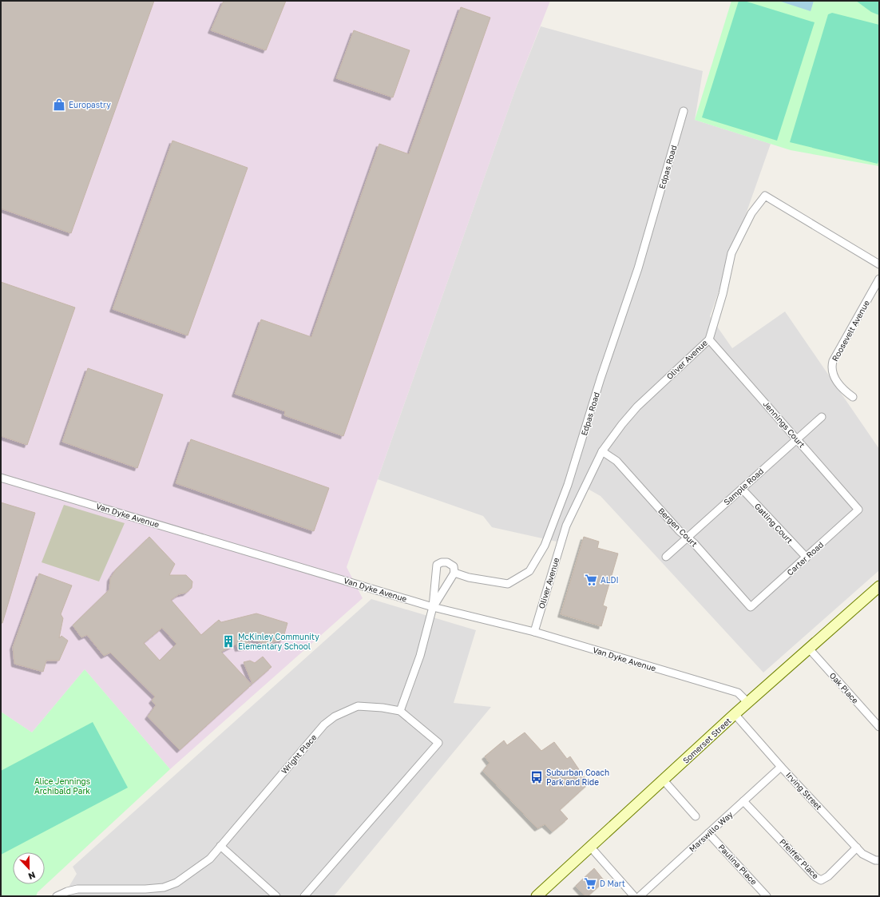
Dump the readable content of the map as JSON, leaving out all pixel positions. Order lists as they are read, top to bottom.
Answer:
{
  "streets": {
    "main road": ["Somerset Street"],
    "street": [
      "Edpas Road",
      "Roosevelt Avenue",
      "Oliver Avenue",
      "Jennings Court",
      "Sample Road",
      "Van Dyke Avenue",
      "Gatling Court",
      "Bergen Court",
      "Carter Road",
      "Oak Place",
      "Wright Place",
      "Irving Street",
      "Marswillo Way",
      "Pfeiffer Place",
      "Paulina Place"
    ]
  },
  "crossings": [
    ["Edpas Road", "Van Dyke Avenue"],
    ["Oliver Avenue", "Jennings Court"],
    ["Oliver Avenue", "Van Dyke Avenue"],
    ["Oliver Avenue", "Bergen Court"],
    ["Jennings Court", "Sample Road"],
    ["Jennings Court", "Carter Road"],
    ["Sample Road", "Gatling Court"],
    ["Sample Road", "Bergen Court"],
    ["Van Dyke Avenue", "Somerset Street"],
    ["Gatling Court", "Carter Road"],
    ["Bergen Court", "Carter Road"],
    ["Oak Place", "Somerset Street"],
    ["Somerset Street", "Irving Street"],
    ["Irving Street", "Marswillo Way"],
    ["Irving Street", "Pfeiffer Place"],
    ["Marswillo Way", "Pfeiffer Place"],
    ["Marswillo Way", "Paulina Place"]
  ],
  "parks": ["Alice Jennings Archibald Park"],
  "places": {
    "shop": ["Europastry"],
    "supermarket": ["ALDI", "D Mart"],
    "building": ["McKinley Community Elementary School"],
    "bus stop": ["Suburban Coach Park and Ride"]
  },
  "north": "bottom"
}
